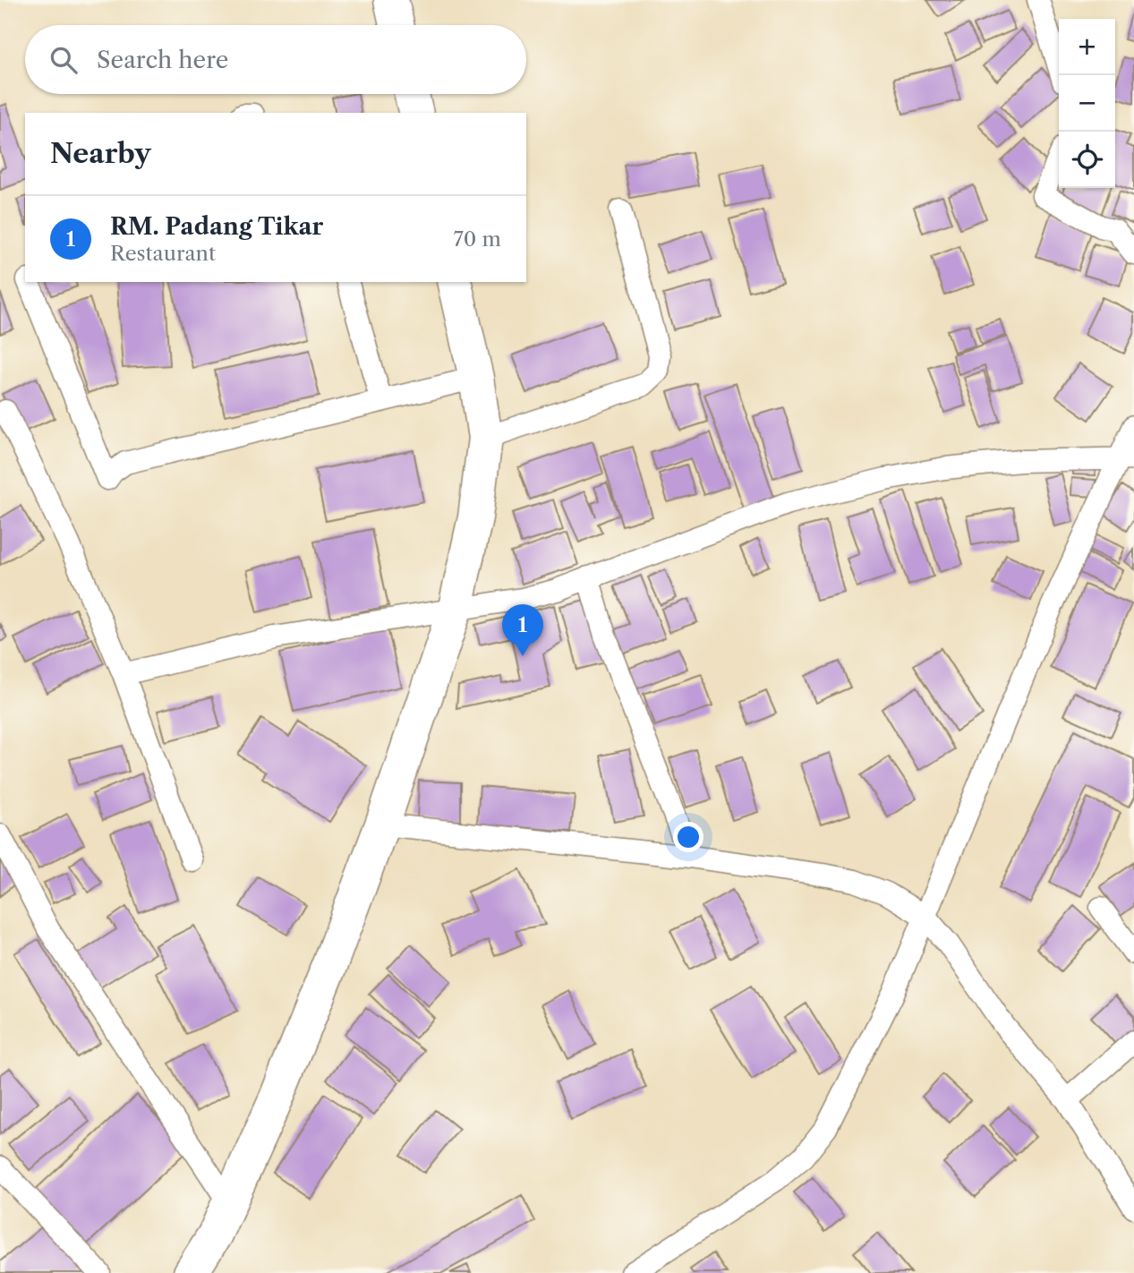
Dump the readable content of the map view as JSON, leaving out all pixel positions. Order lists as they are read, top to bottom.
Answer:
{
  "page": {
    "map_buttons": ["+", "−"],
    "search": "Search here",
    "heading": "Nearby",
    "list": [
      {
        "mark": "1",
        "name": "RM. Padang Tikar",
        "note": "Restaurant",
        "value": "70 m"
      }
    ],
    "pins": "1"
  }
}
